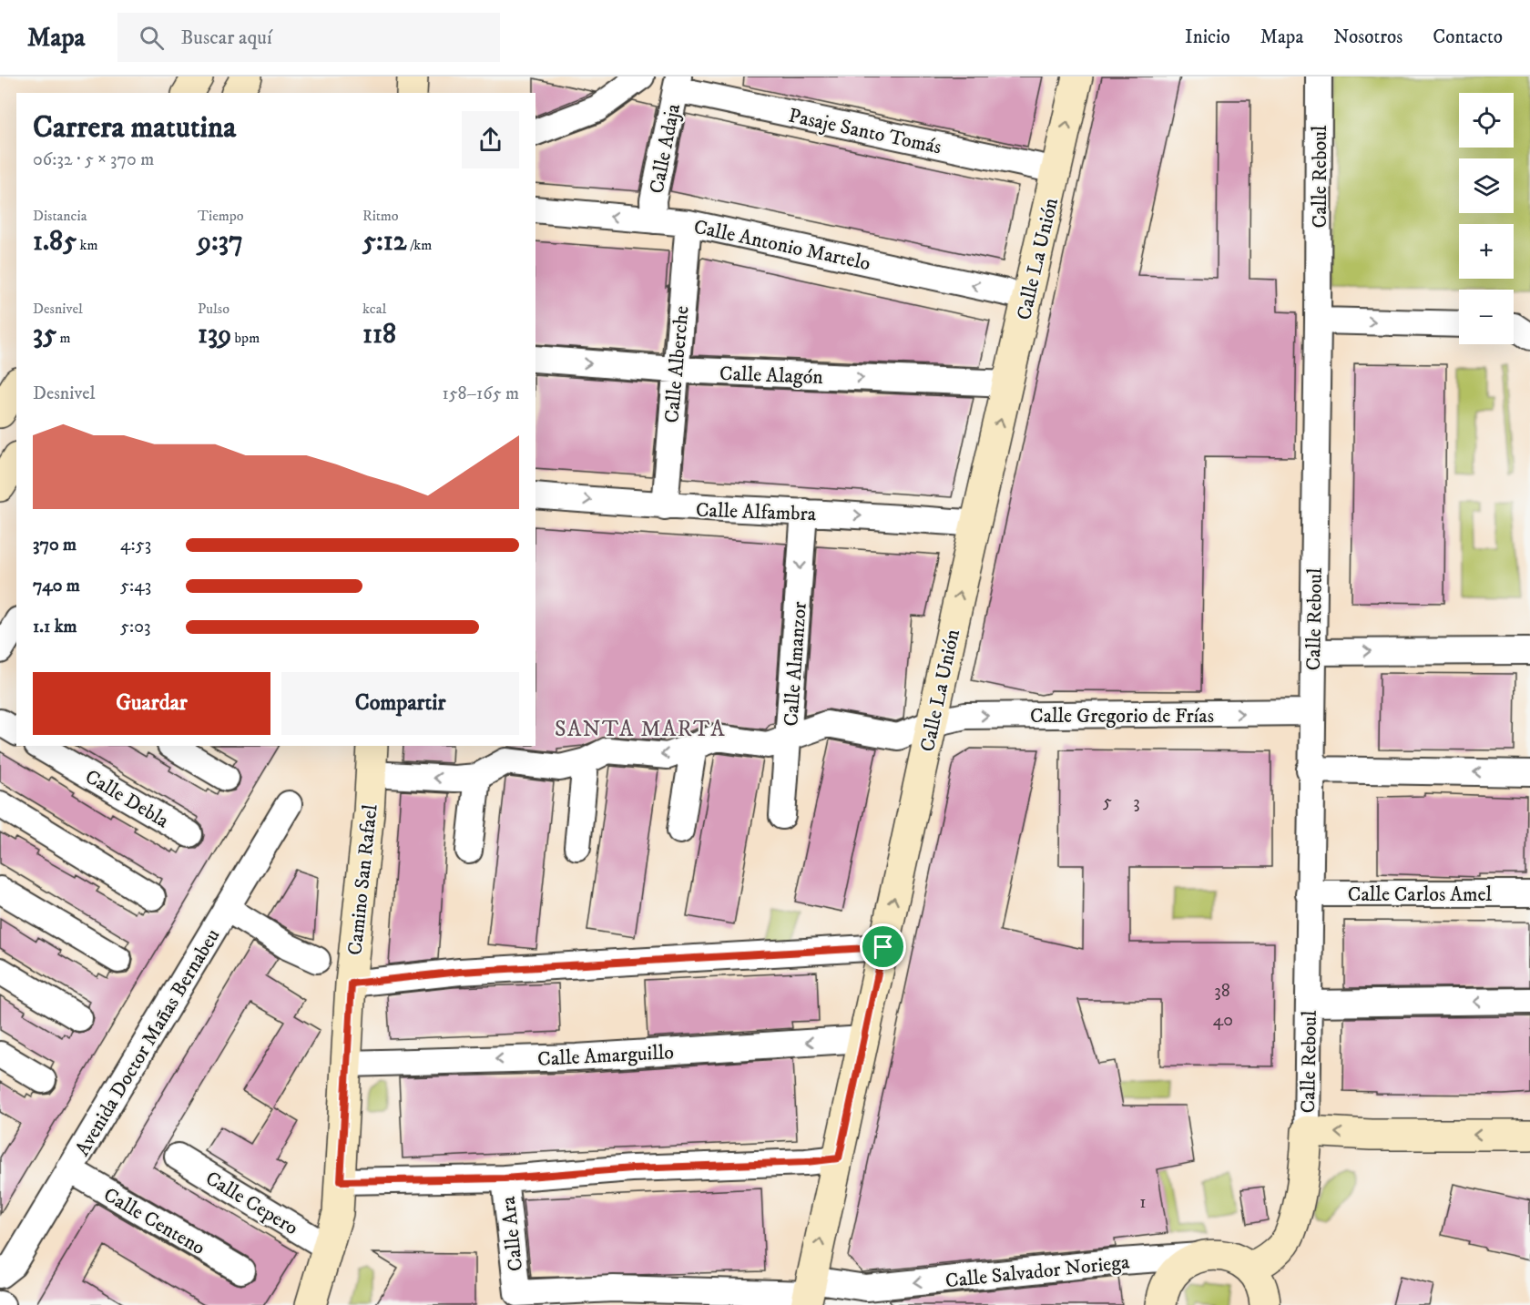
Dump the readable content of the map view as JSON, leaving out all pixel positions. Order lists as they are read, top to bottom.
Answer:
{
  "streets": {
    "main road": ["Calle Reboul", "Calle La Unión", "Camino San Rafael"],
    "street": [
      "Pasaje Santo Tomás",
      "Calle Adaja",
      "Calle Antonio Martelo",
      "Calle Alberche",
      "Calle Alagón",
      "Calle Alfambra",
      "Calle Almanzor",
      "Calle Gregorio de Frías",
      "Calle Debla",
      "Calle Carlos Amel",
      "Avenida Doctor Mañas Bernabeu",
      "Calle Amarguillo",
      "Calle Cepero",
      "Calle Centeno",
      "Calle Ara",
      "Calle Salvador Noriega"
    ]
  },
  "crossings": [
    ["Pasaje Santo Tomás", "Calle Adaja"],
    ["Pasaje Santo Tomás", "Calle La Unión"],
    ["Calle Adaja", "Calle Antonio Martelo"],
    ["Calle Reboul", "Calle Gregorio de Frías"],
    ["Calle Reboul", "Calle Carlos Amel"],
    ["Calle Antonio Martelo", "Calle La Unión"],
    ["Calle Antonio Martelo", "Calle Alberche"],
    ["Calle La Unión", "Calle Alagón"],
    ["Calle La Unión", "Calle Alfambra"],
    ["Calle La Unión", "Calle Gregorio de Frías"],
    ["Calle La Unión", "Calle Amarguillo"],
    ["Calle La Unión", "Calle Ara"],
    ["Calle La Unión", "Calle Salvador Noriega"],
    ["Calle Alberche", "Calle Alagón"],
    ["Calle Alberche", "Calle Alfambra"],
    ["Calle Alfambra", "Calle Almanzor"],
    ["Calle Almanzor", "Calle Gregorio de Frías"],
    ["Camino San Rafael", "Calle Amarguillo"],
    ["Camino San Rafael", "Calle Cepero"],
    ["Avenida Doctor Mañas Bernabeu", "Calle Centeno"],
    ["Calle Ara", "Calle Salvador Noriega"]
  ],
  "one_way": [
    "Calle Antonio Martelo",
    "Calle La Unión",
    "Calle Alagón",
    "Calle Alfambra",
    "Calle Almanzor",
    "Calle Salvador Noriega"
  ],
  "districts": ["SANTA MARTA"],
  "house_numbers": [
    "5",
    "3",
    "38",
    "40",
    "1"
  ],
  "page": {
    "header": "Mapa",
    "search": "Buscar aquí",
    "nav": [
      "Inicio",
      "Mapa",
      "Nosotros",
      "Contacto"
    ],
    "map_buttons": ["+", "−"],
    "heading": ["Carrera matutina", "06:32 · 5 × 370 m"],
    "stats": [
      ["Distancia", "1.85 km"],
      ["Tiempo", "9:37"],
      ["Ritmo", "5:12 /km"],
      ["Desnivel", "35 m"],
      ["Pulso", "139 bpm"],
      ["kcal", "118"]
    ],
    "chart": ["Desnivel", "158–165 m"],
    "list": [
      {
        "name": "370 m",
        "note": "4:53"
      },
      {
        "name": "740 m",
        "note": "5:43"
      },
      {
        "name": "1.1 km",
        "note": "5:03"
      }
    ],
    "buttons": ["Guardar", "Compartir"]
  }
}
